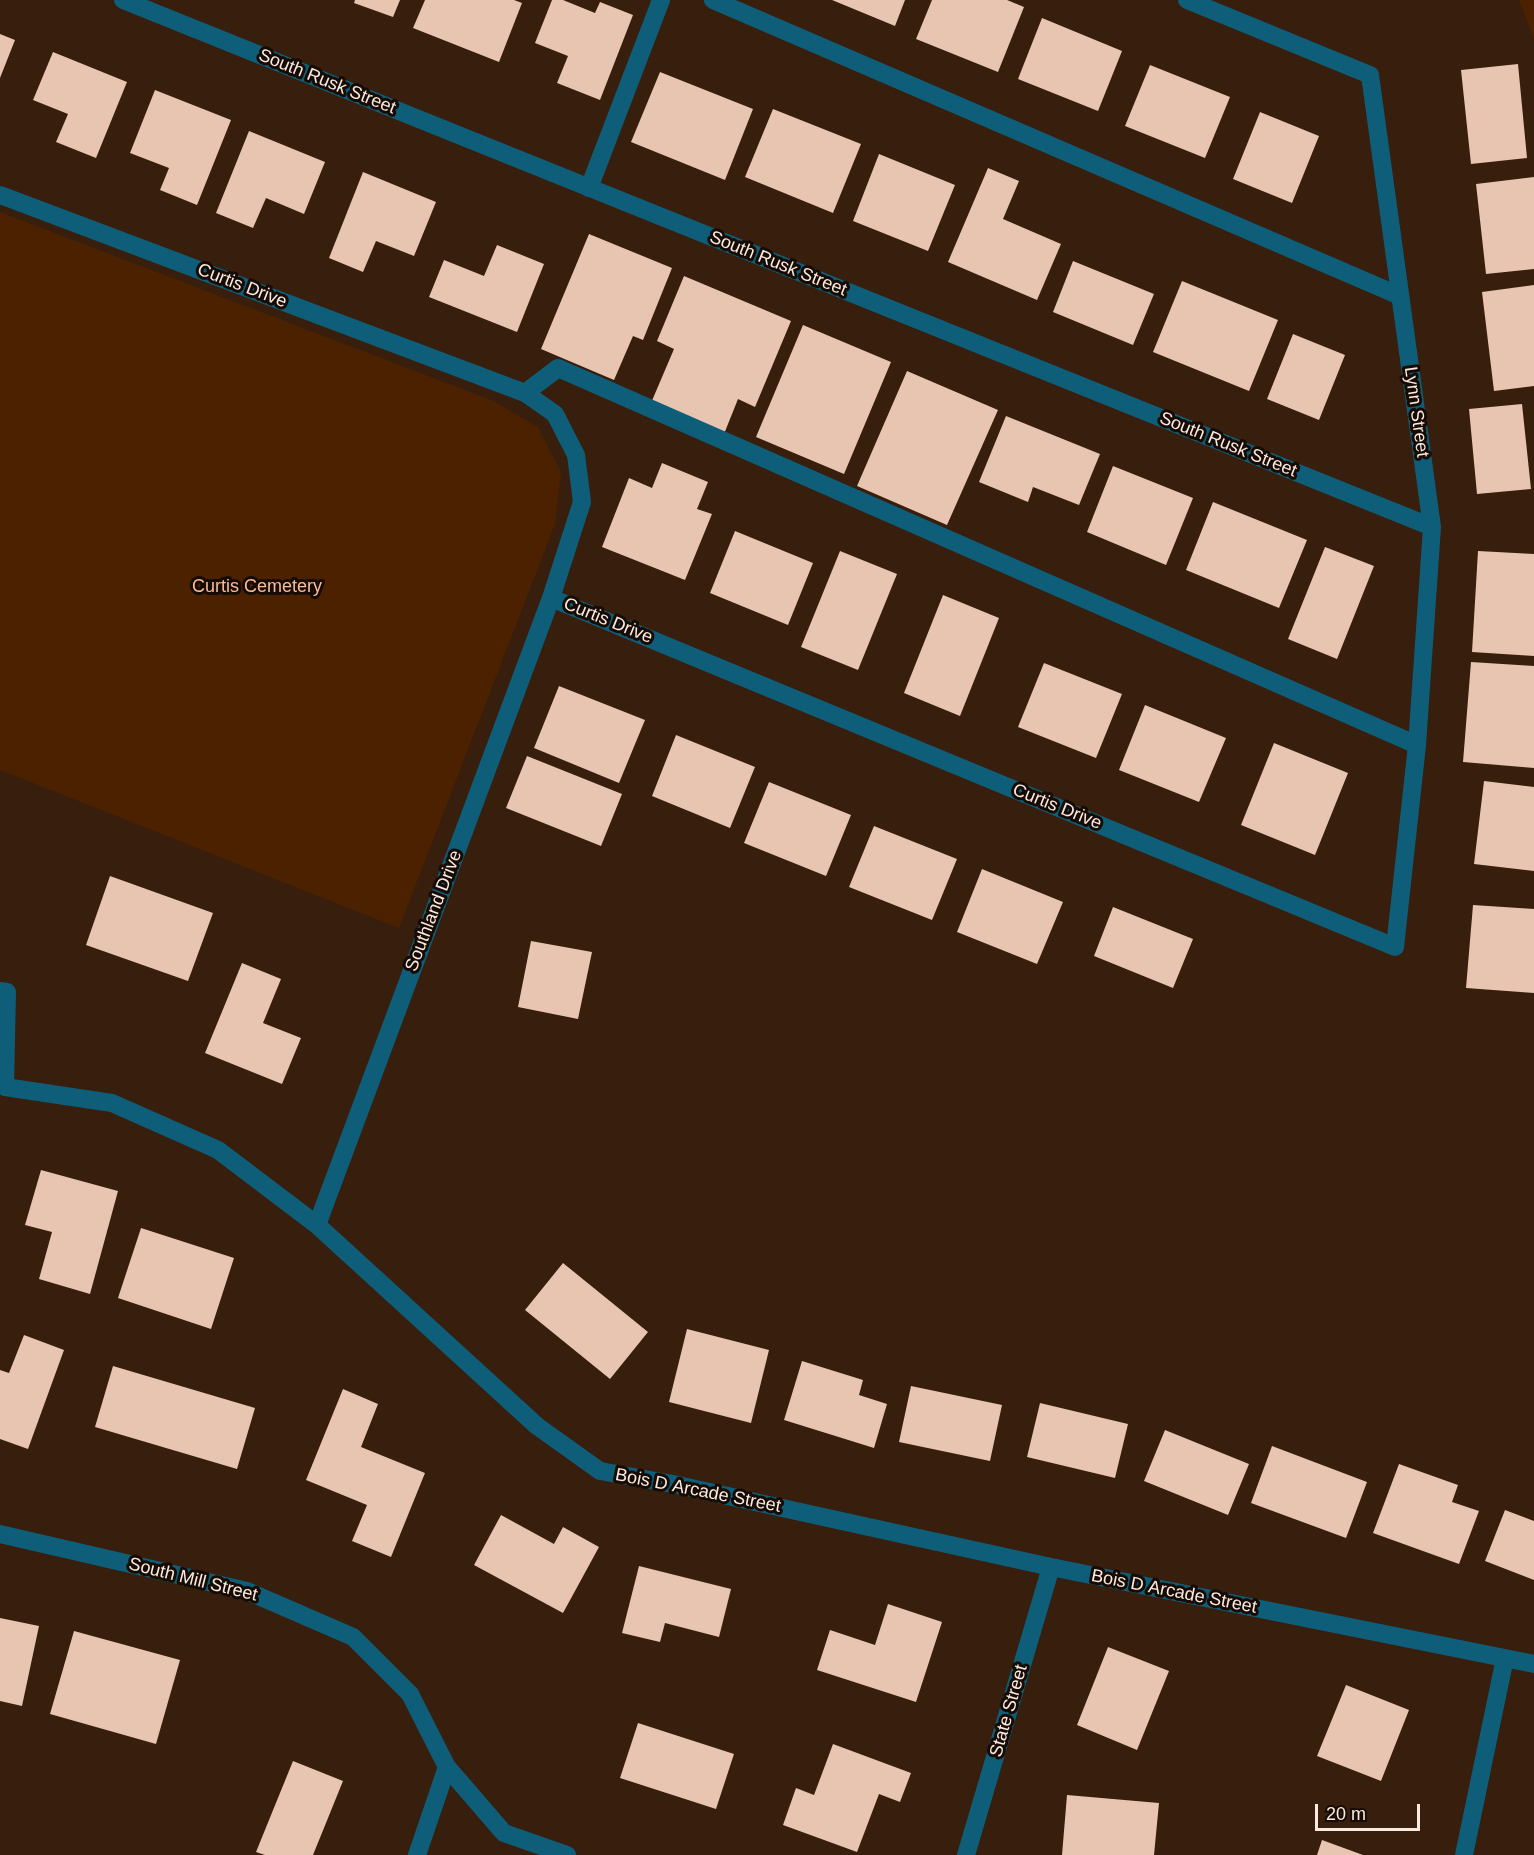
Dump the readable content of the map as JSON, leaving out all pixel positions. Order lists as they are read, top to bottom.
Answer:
{
  "streets": {
    "street": [
      "South Rusk Street",
      "Curtis Drive",
      "Lynn Street",
      "Southland Drive",
      "Bois D Arcade Street",
      "South Mill Street",
      "State Street"
    ]
  },
  "crossings": [
    ["South Rusk Street", "Lynn Street"],
    ["Curtis Drive", "Lynn Street"],
    ["Curtis Drive", "Southland Drive"],
    ["Southland Drive", "Bois D Arcade Street"],
    ["Bois D Arcade Street", "State Street"]
  ],
  "parks": ["Curtis Cemetery"],
  "scale_bar": "20 m"
}
